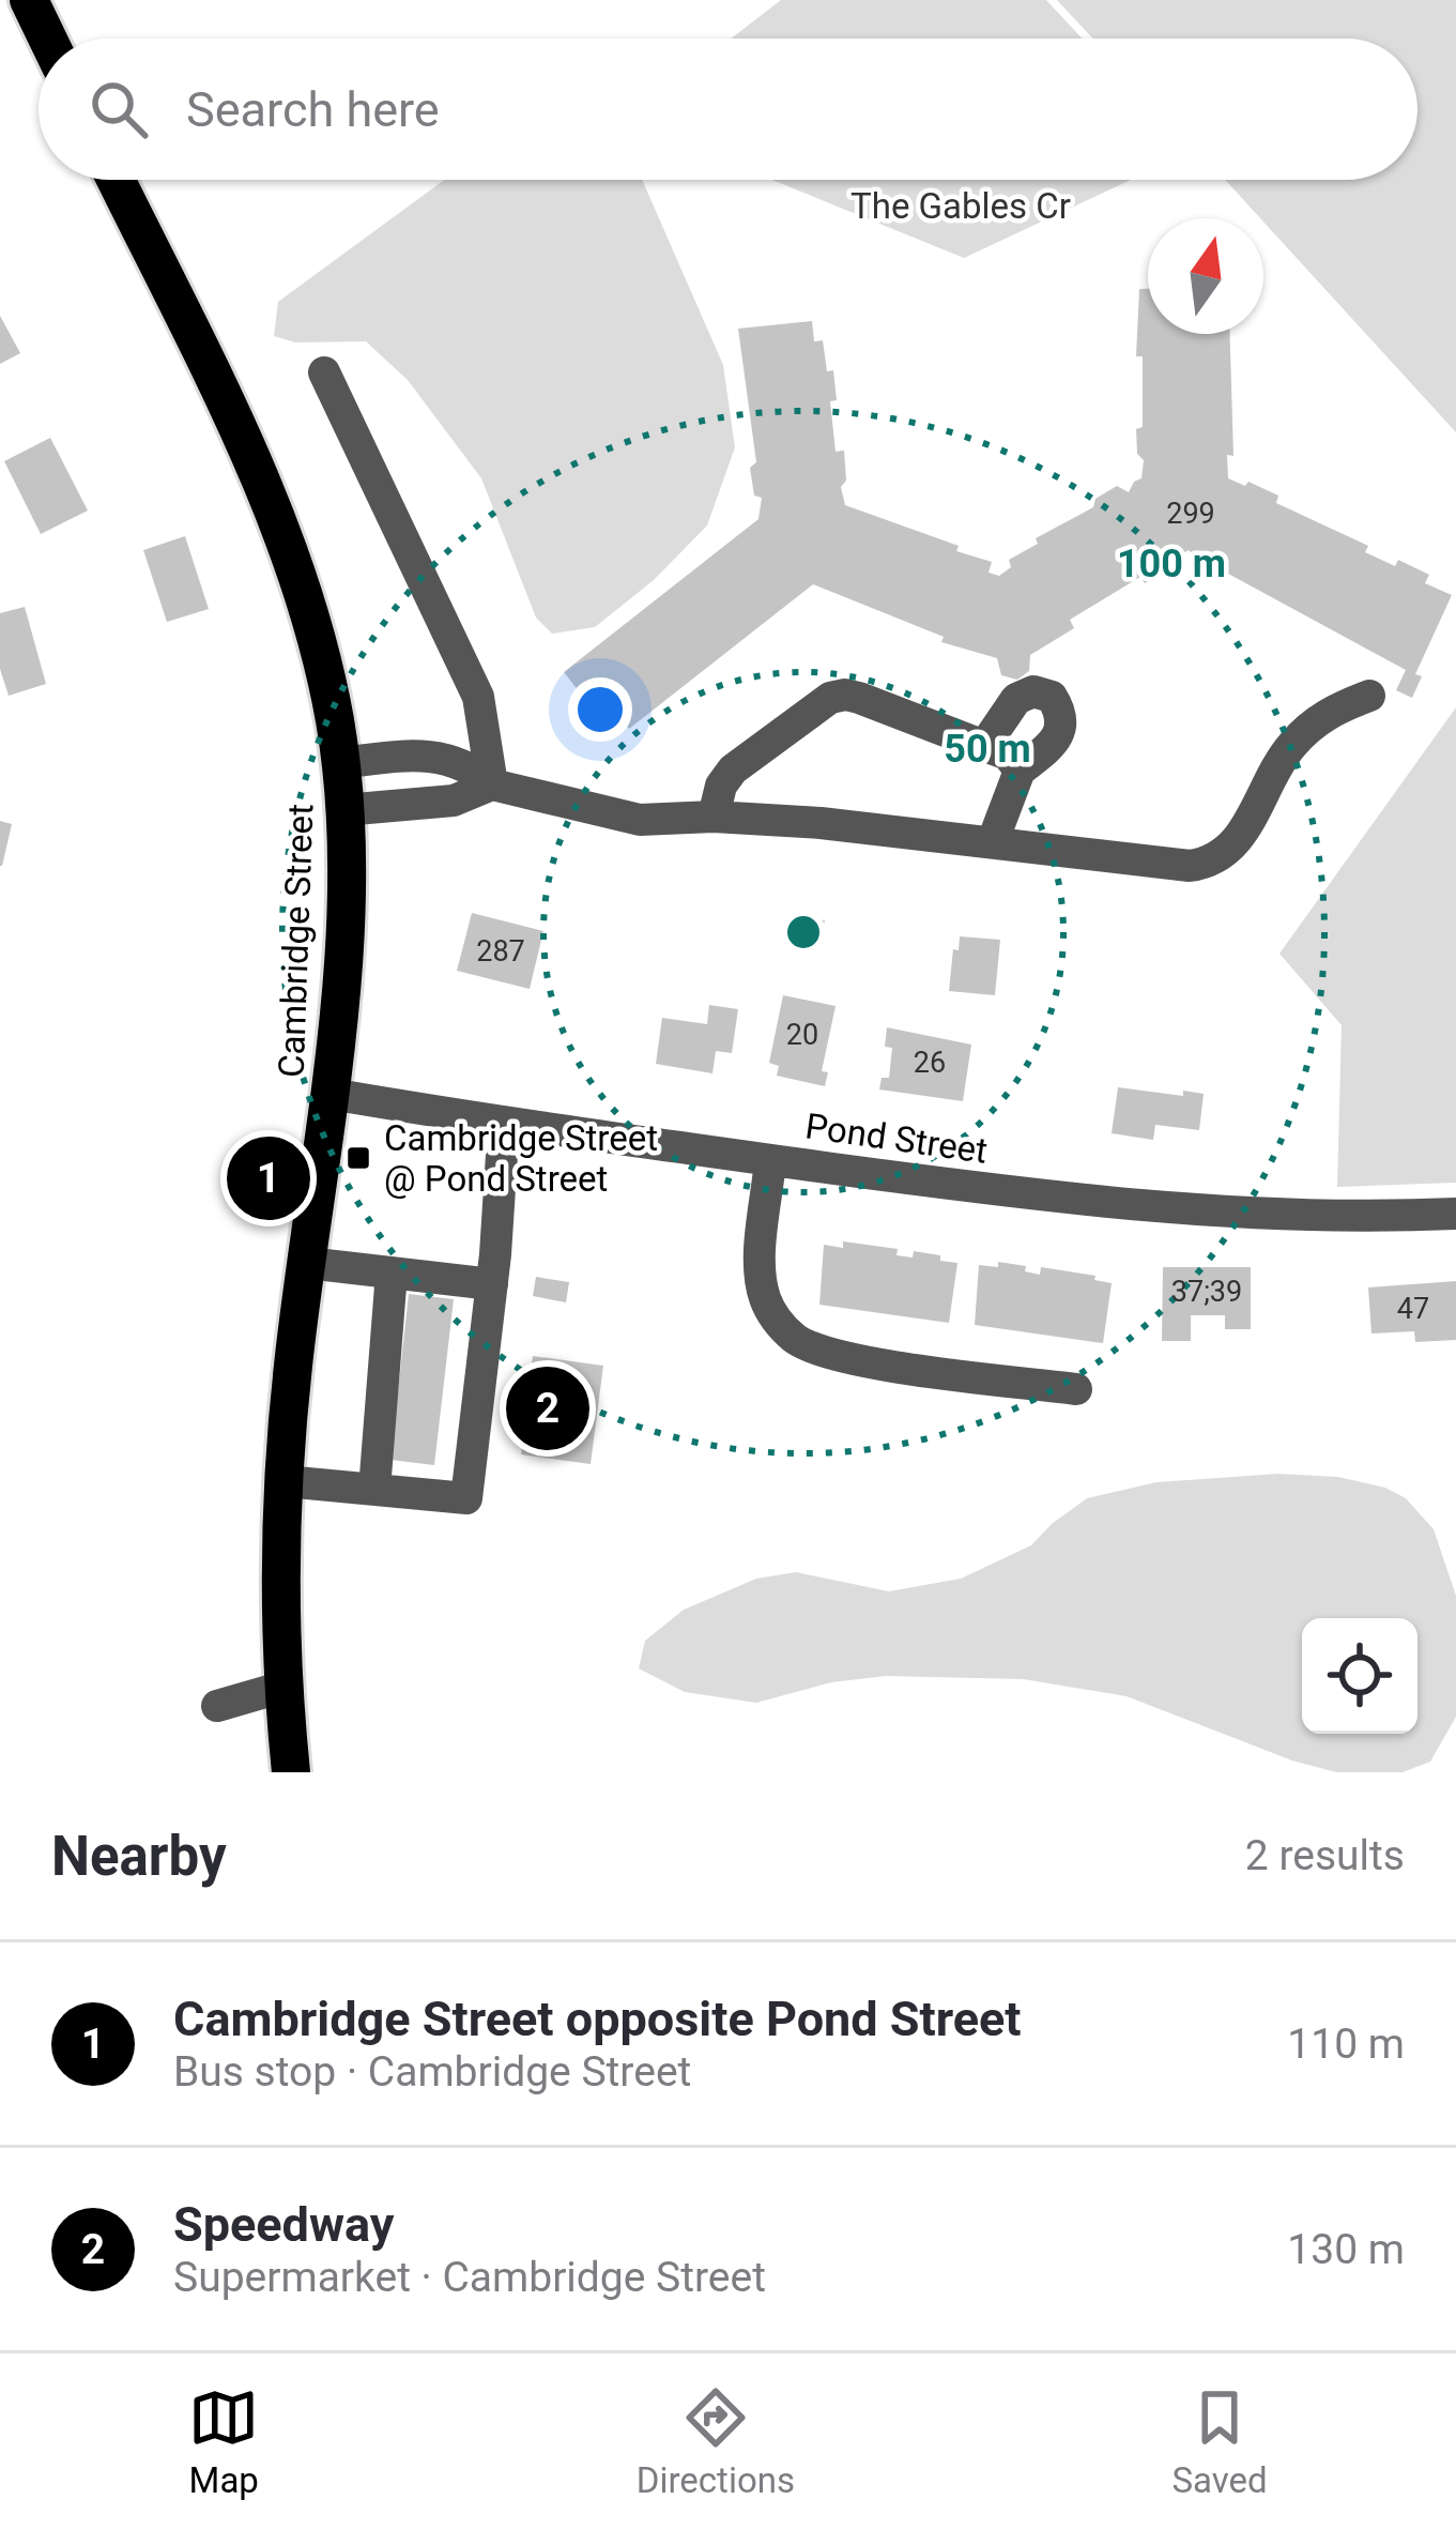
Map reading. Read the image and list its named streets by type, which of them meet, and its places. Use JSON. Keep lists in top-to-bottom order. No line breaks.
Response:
{"streets":{"highway":["Cambridge Street"],"street":["Pond Street"]},"crossings":[["Cambridge Street","Pond Street"]],"parks":["The Gables Cr"],"places":{"transit":["Cambridge Street @ Pond Street"]},"house_numbers":["299","287","20","26","37;39","47"],"north":"top","page":{"search":"Search here","pins":["1","2"],"heading":["Nearby","2 results"],"list":[{"mark":"1","name":"Cambridge Street opposite Pond Street","note":"Bus stop · Cambridge Street","value":"110 m"},{"mark":"2","name":"Speedway","note":"Supermarket · Cambridge Street","value":"130 m"}],"nav":["Map","Directions","Saved"]},"rings":["100 m","50 m"]}
